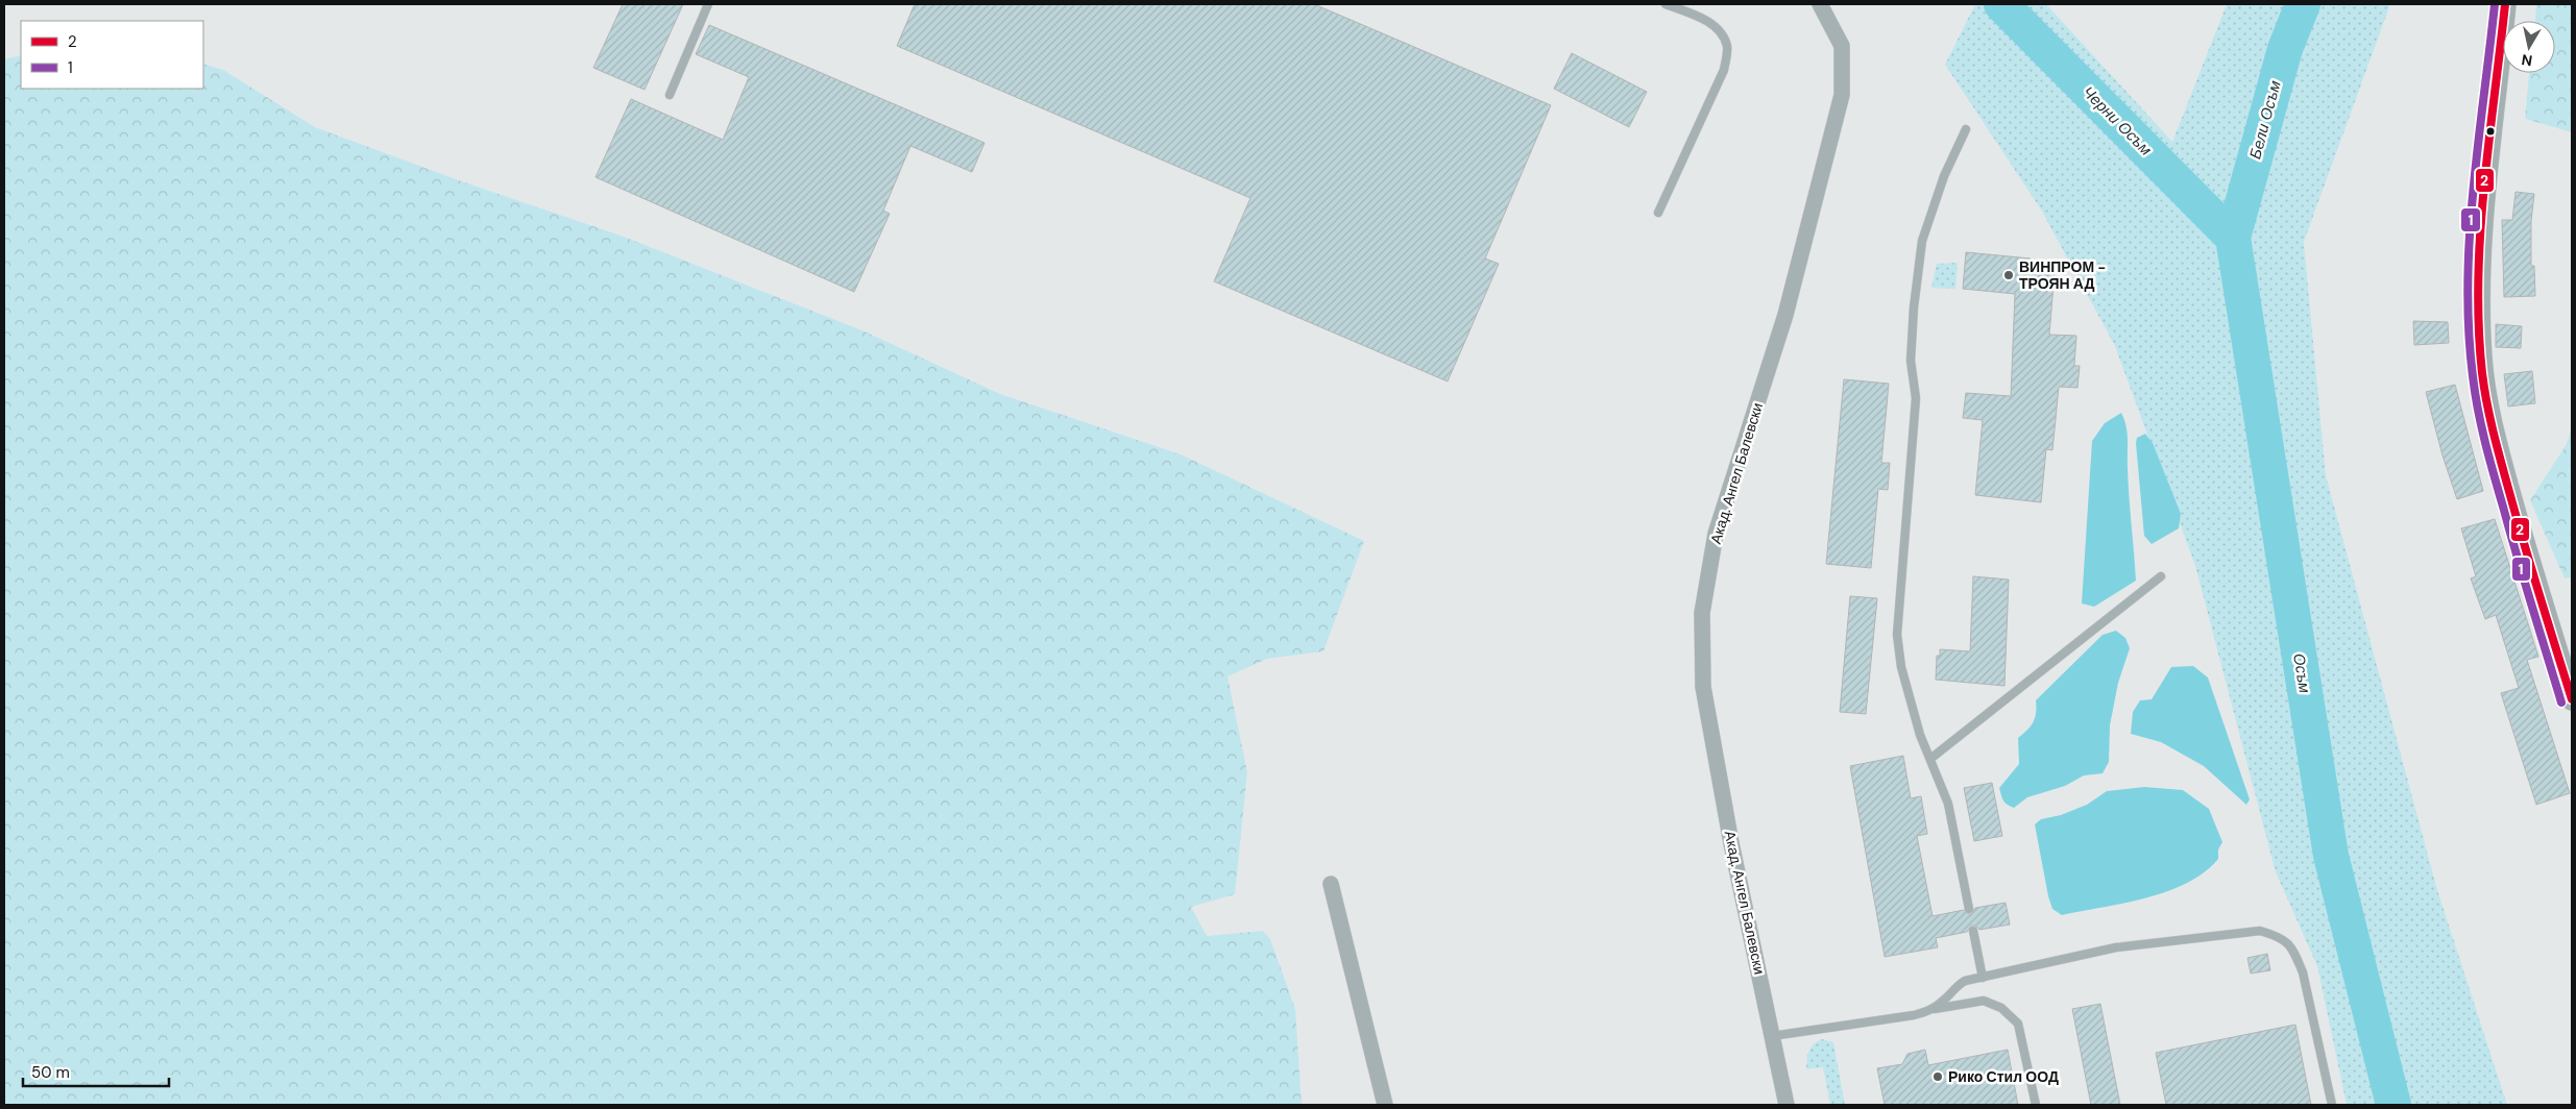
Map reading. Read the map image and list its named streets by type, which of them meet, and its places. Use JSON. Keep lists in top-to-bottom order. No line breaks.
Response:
{"streets":{"street":["Акад. Ангел Балевски"]},"water":["Бели Осъм","Черни Осъм","Осъм"],"places":["ВИНПРОМ - ТРОЯН АД","Рико Стил ООД"],"lines":["transit line 2","transit line 1"],"legend":["2","1"],"scale_bar":"50 m","north":"bottom"}
